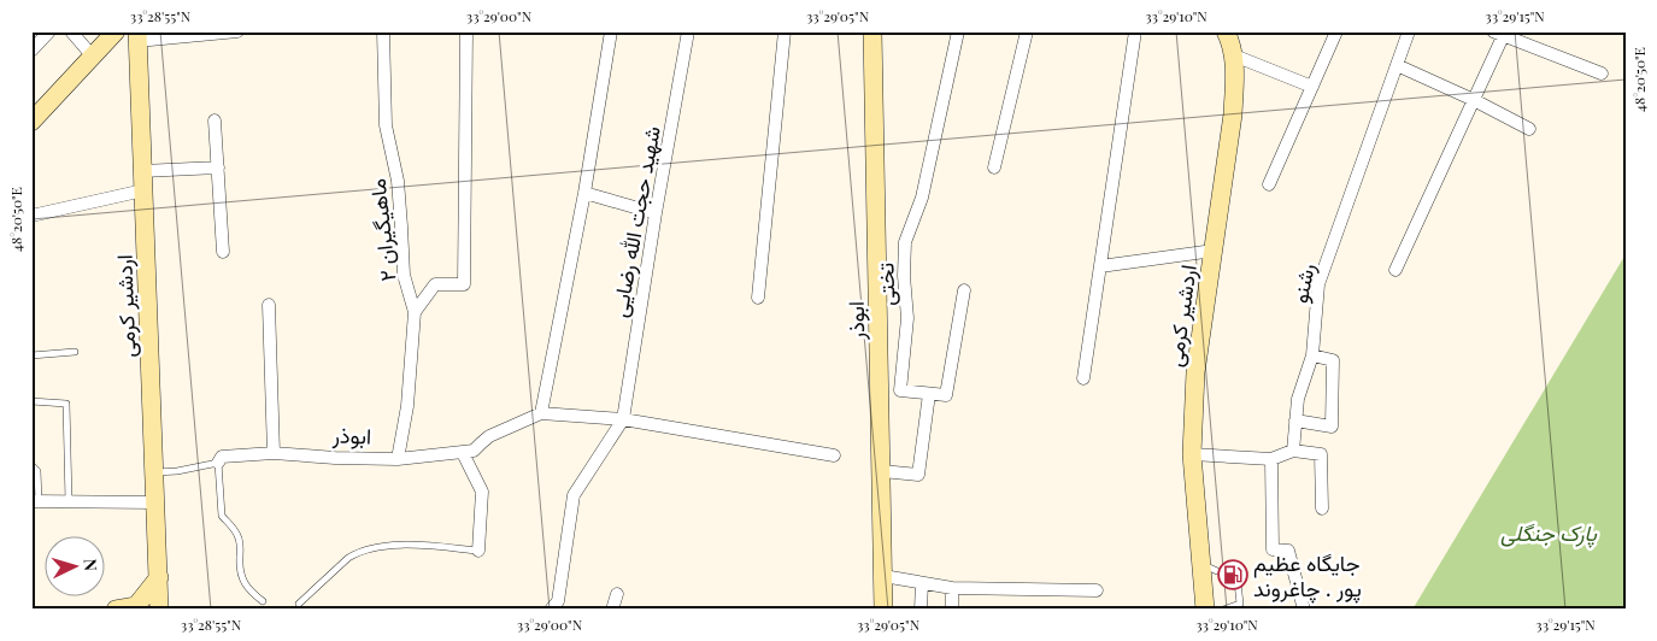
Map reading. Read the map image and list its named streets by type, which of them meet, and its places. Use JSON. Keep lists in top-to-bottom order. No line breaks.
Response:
{"streets":{"main road":["اردشیر کرمی","ابوذر"],"street":["شهید حجت الله رضایی","ماهیگیران ۲","رشنو","تختی"]},"crossings":[["ماهیگیران ۲","ابوذر"],["اردشیر کرمی","ابوذر"]],"parks":["پارک جنگلی"],"places":{"fuel station":["جایگاه عظیم پور . چاغروند"]},"north":"right","coordinates":["33°28'55\"N","33°29'00\"N","33°29'05\"N","33°29'10\"N","33°29'15\"N","48°20'50\"E"]}
